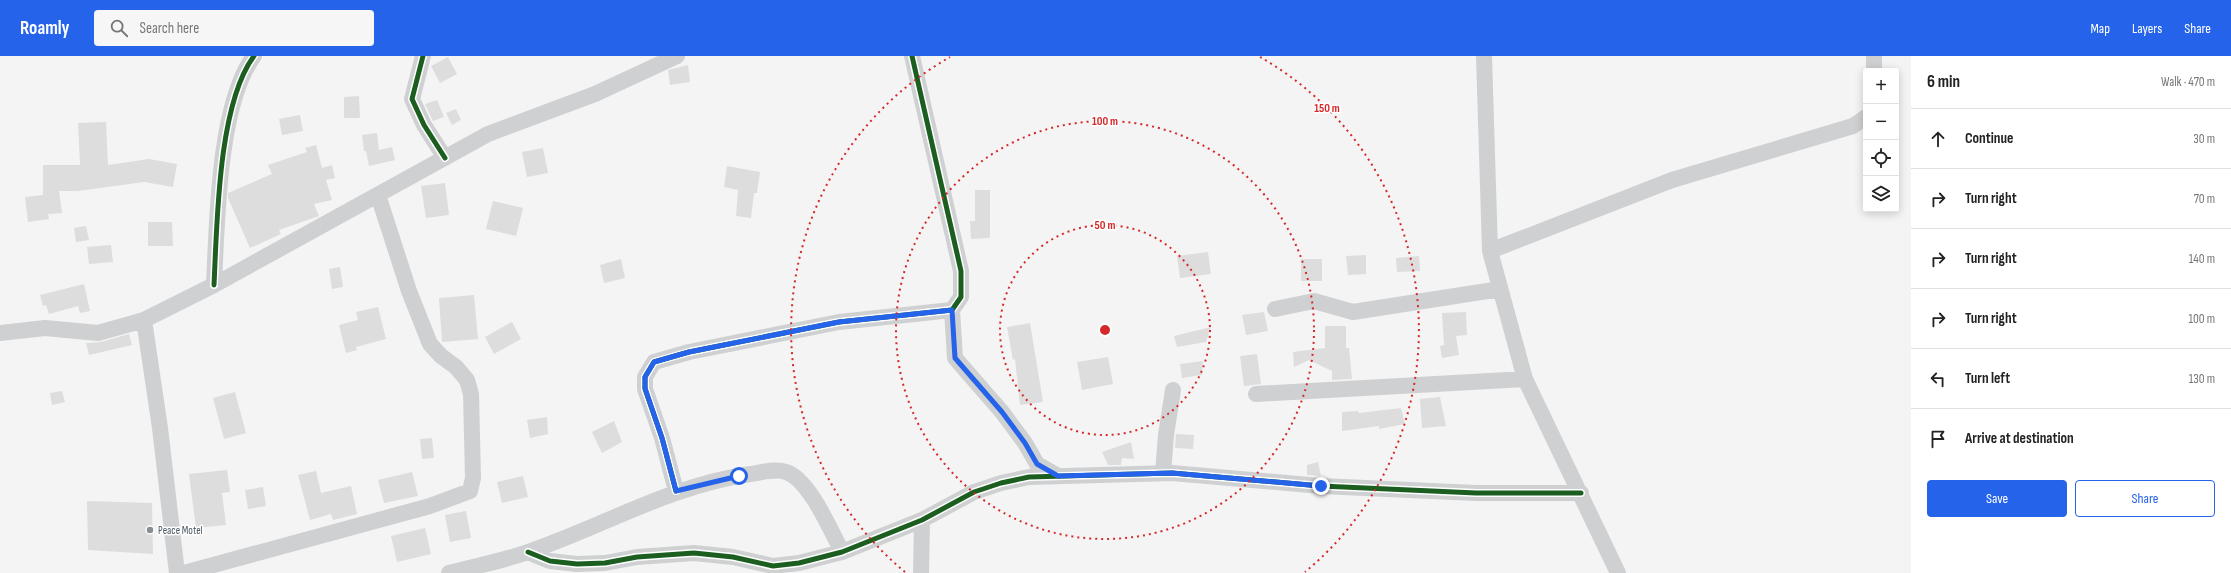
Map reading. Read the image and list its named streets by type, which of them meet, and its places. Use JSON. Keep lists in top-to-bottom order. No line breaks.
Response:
{"places":["Peace Motel"],"page":{"header":"Roamly","search":"Search here","nav":["Map","Layers","Share"],"heading":["6 min","Walk · 470 m"],"map_buttons":["+","−"],"list":[["Continue","30 m"],["Turn right","70 m"],["Turn right","140 m"],["Turn right","100 m"],["Turn left","130 m"],"Arrive at destination"],"buttons":["Save","Share"]},"rings":["150 m","100 m","50 m"]}
